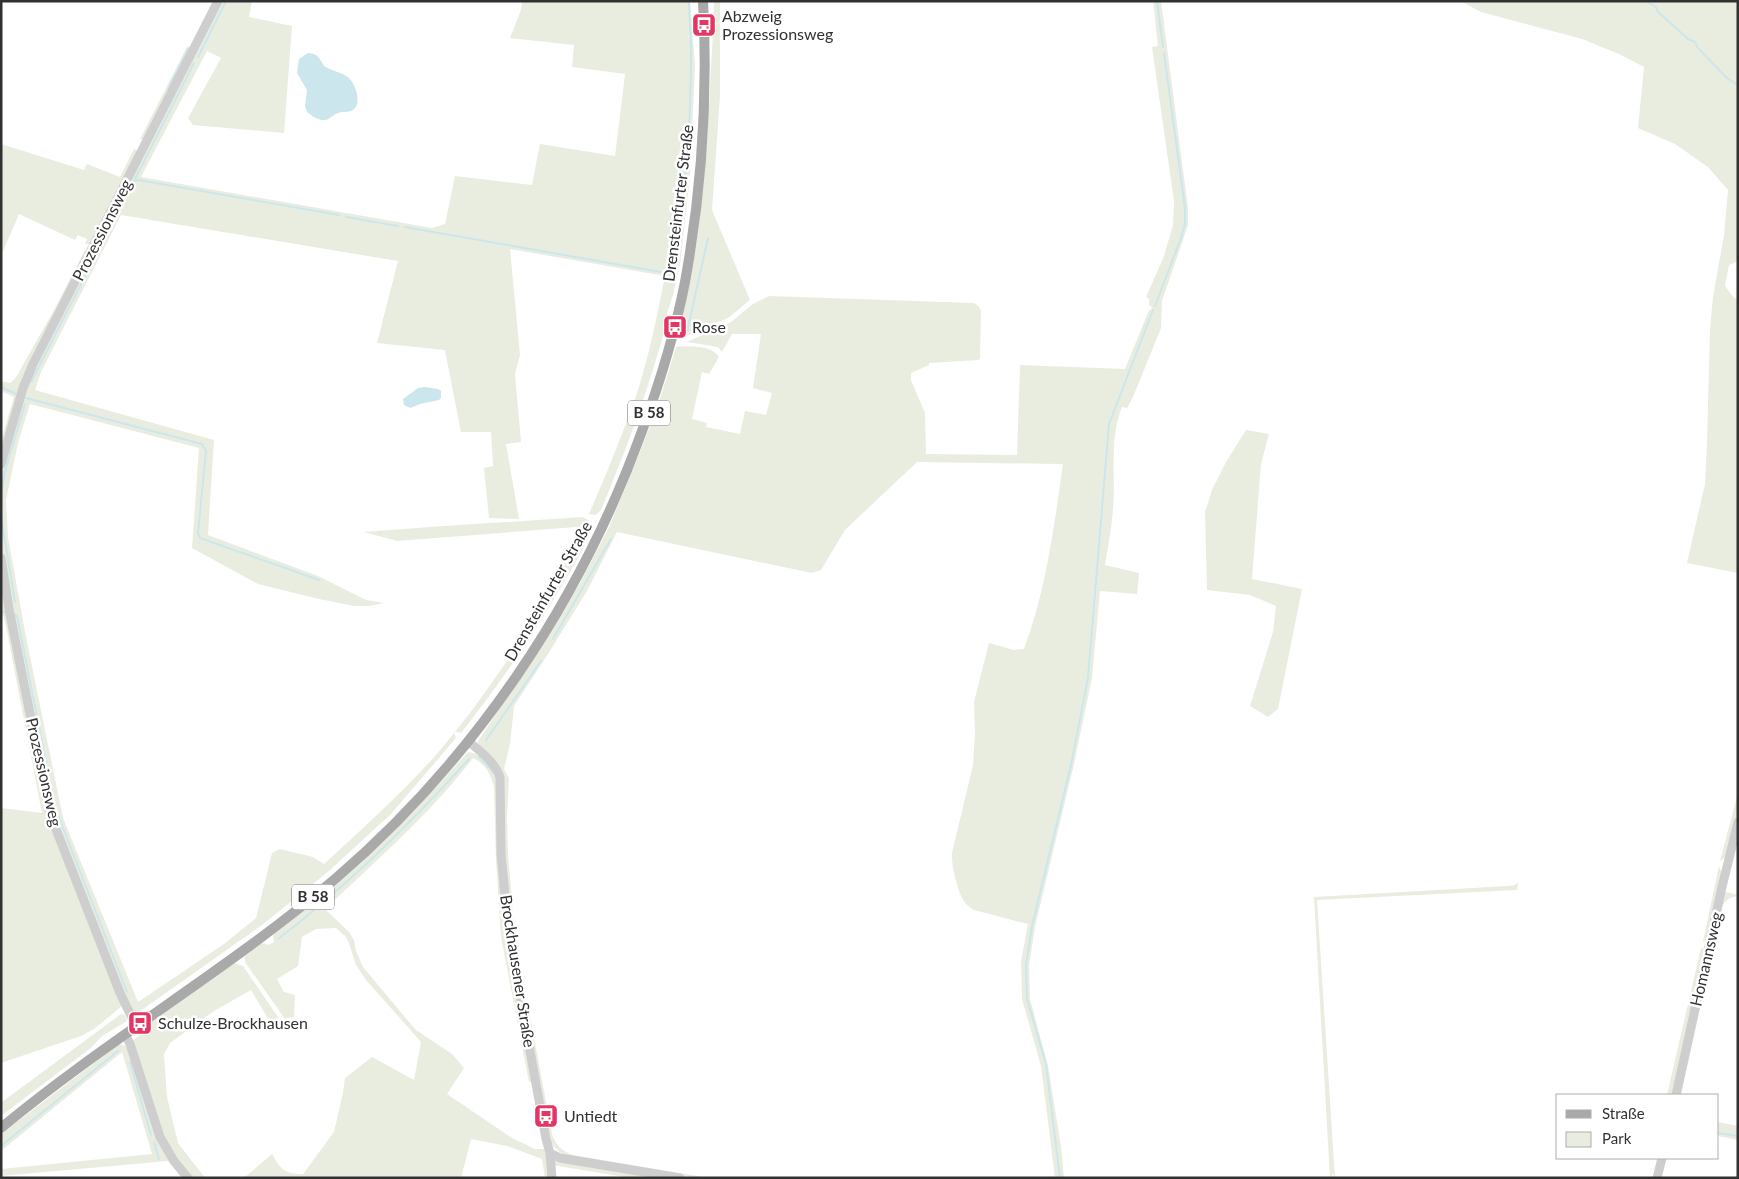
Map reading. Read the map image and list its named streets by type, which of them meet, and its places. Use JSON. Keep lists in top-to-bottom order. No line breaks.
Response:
{"streets":{"main road":["Drensteinfurter Straße","B 58"],"street":["Prozessionsweg","Homannsweg","Brockhausener Straße"]},"crossings":[["Drensteinfurter Straße","Prozessionsweg"],["Drensteinfurter Straße","Brockhausener Straße"]],"places":{"bus stop":["Abzweig Prozessionsweg","Rose","Schulze-Brockhausen","Untiedt"]},"legend":["Straße","Park"]}
